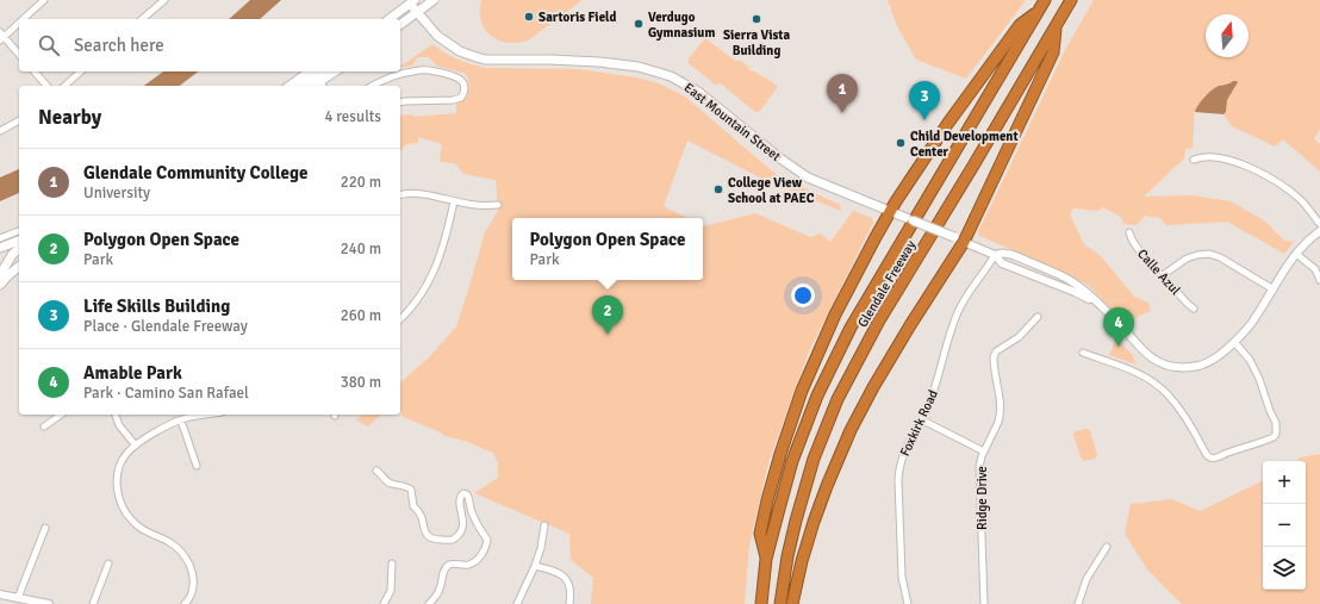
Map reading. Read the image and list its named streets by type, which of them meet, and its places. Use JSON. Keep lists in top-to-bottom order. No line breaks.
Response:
{"streets":{"highway":["Glendale Freeway"],"main road":["East Mountain Street"],"street":["Calle Azul","Foxkirk Road","Ridge Drive"]},"places":["Sartoris Field","Sierra Vista Building","Verdugo Gymnasium","Child Development Center","College View School at PAEC"],"north":"top","page":{"search":"Search here","pins":["1","3","2","4"],"heading":["Nearby","4 results"],"list":[{"mark":"1","name":"Glendale Community College","note":"University","value":"220 m"},{"mark":"2","name":"Polygon Open Space","note":"Park","value":"240 m"},{"mark":"3","name":"Life Skills Building","note":"Place · Glendale Freeway","value":"260 m"},{"mark":"4","name":"Amable Park","note":"Park · Camino San Rafael","value":"380 m"}],"popup":["Polygon Open Space","Park"],"map_buttons":["+","−"]}}
